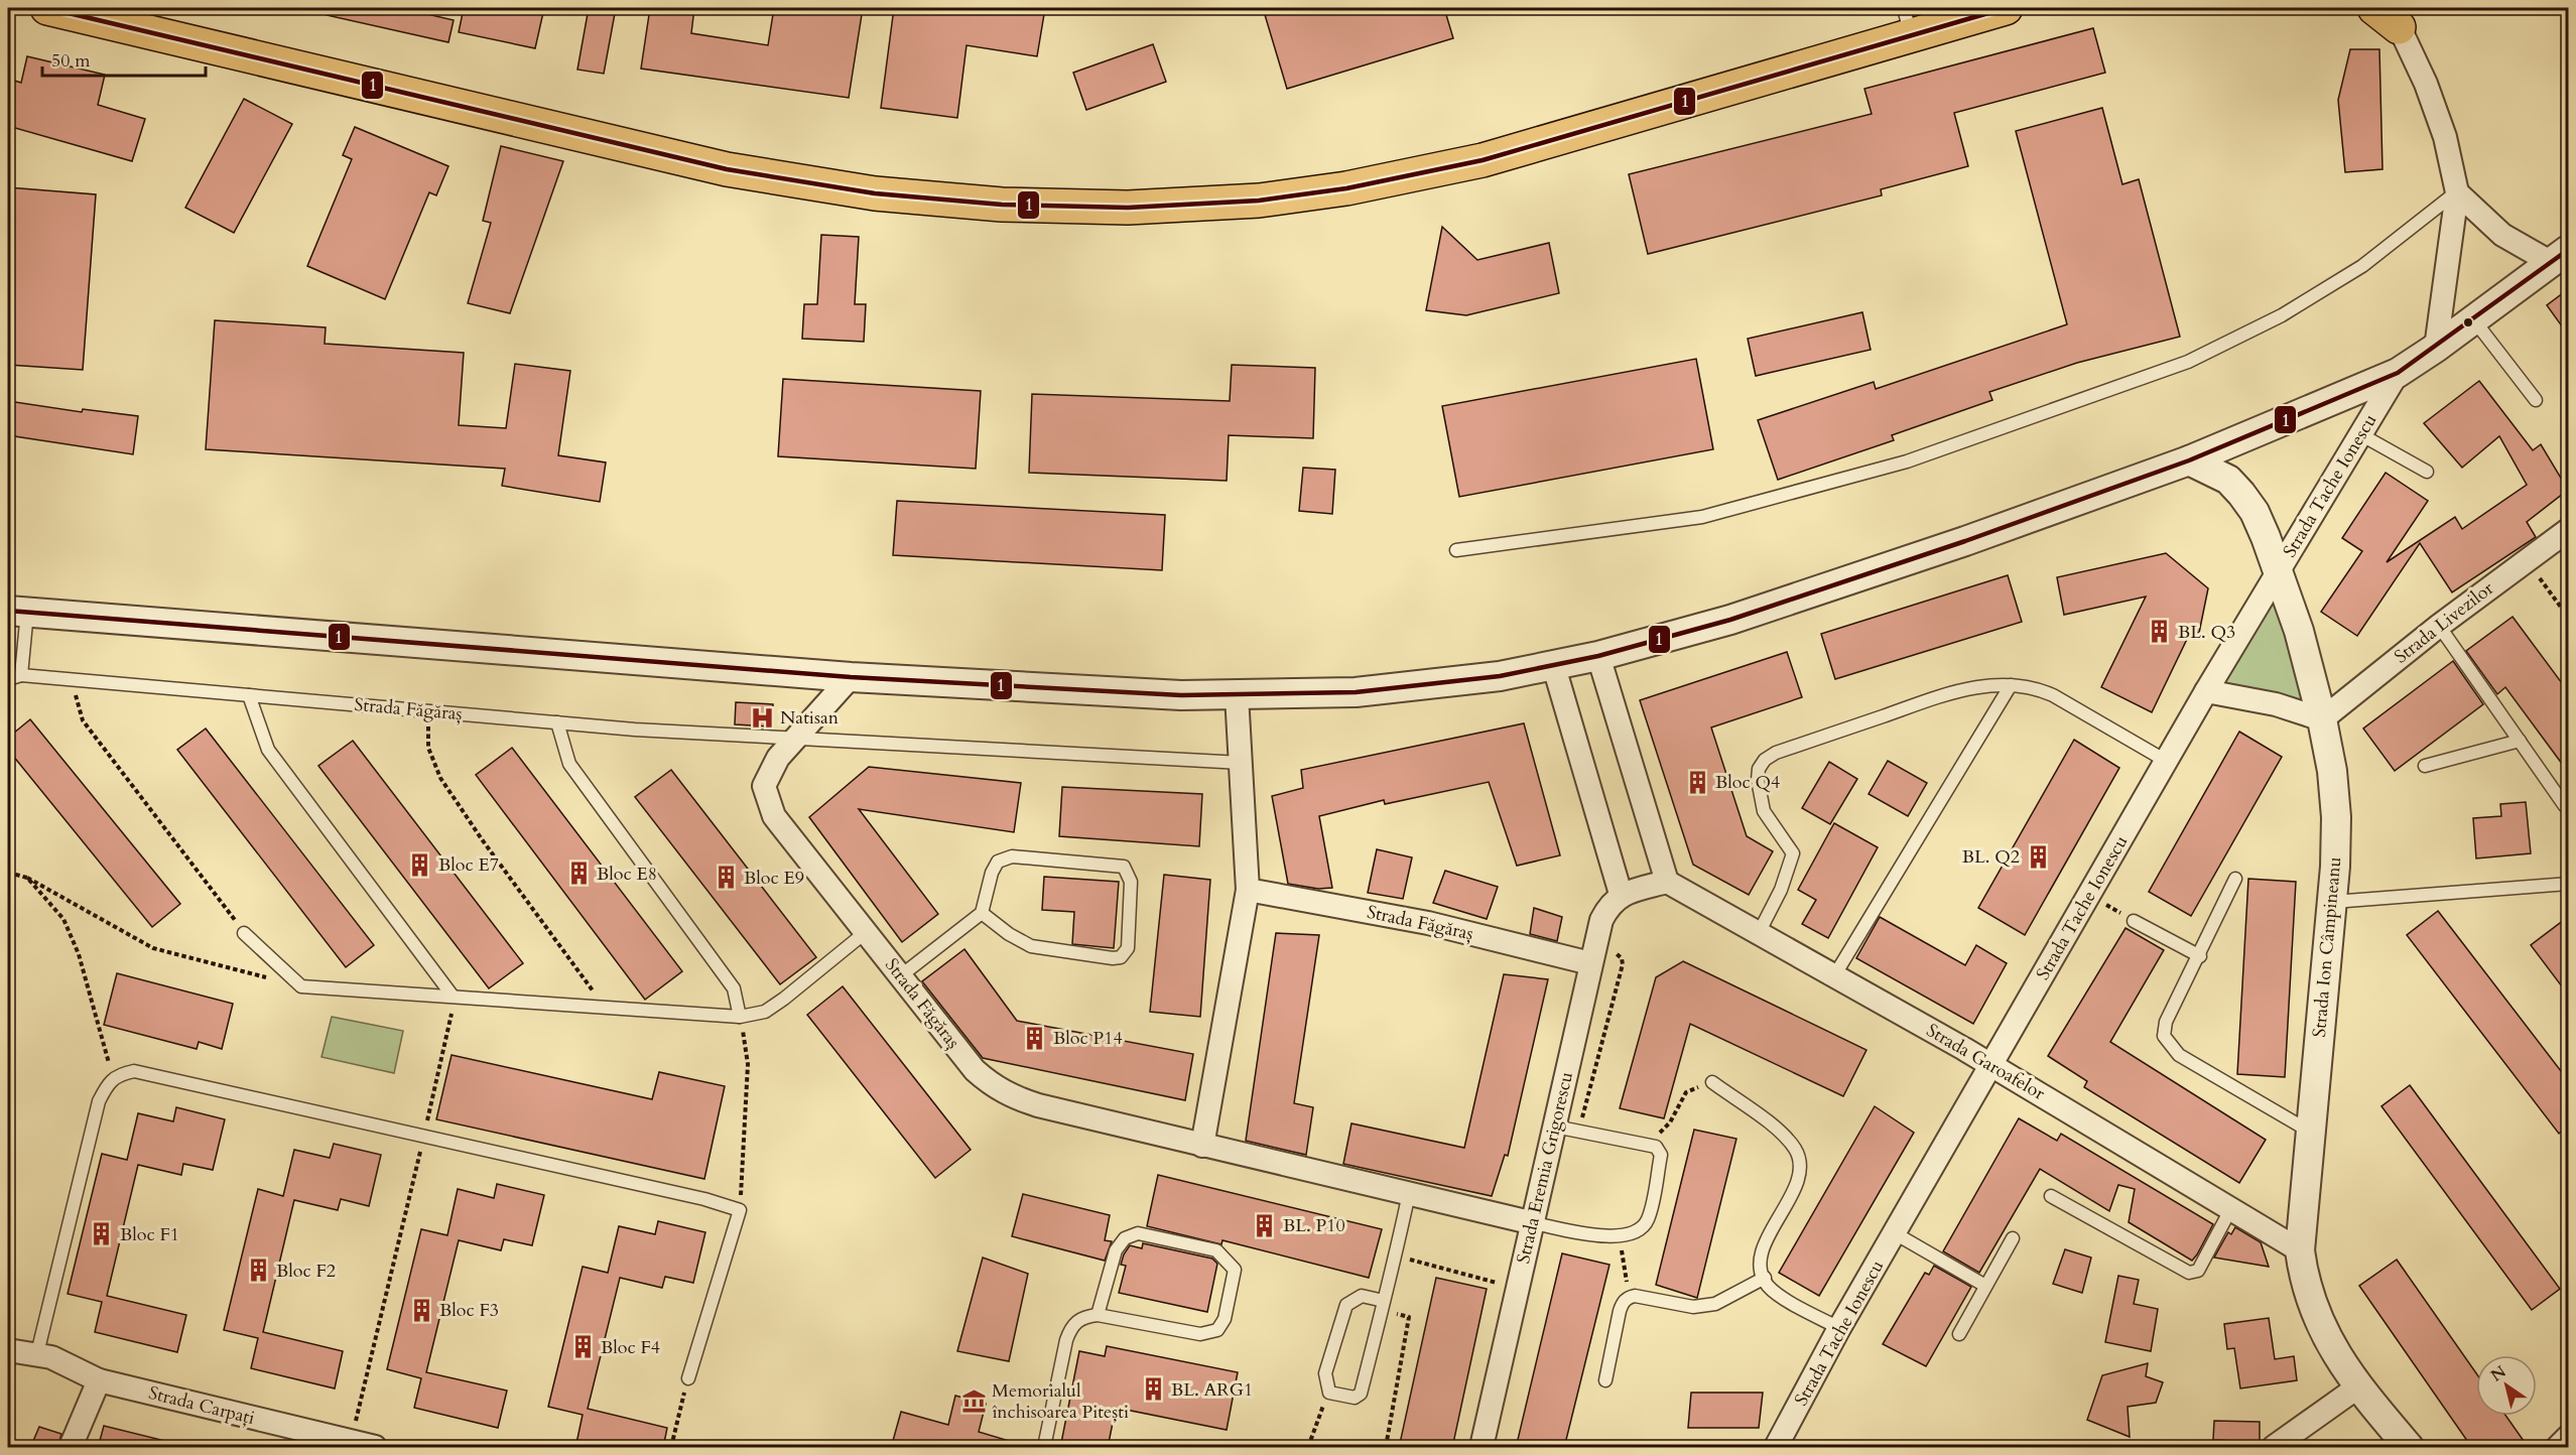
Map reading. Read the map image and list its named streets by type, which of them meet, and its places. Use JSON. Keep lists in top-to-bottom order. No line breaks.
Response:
{"streets":{"street":["Strada Tache Ionescu","Strada Livezilor","Strada Făgăraș","Strada Ion Câmpineanu","Strada Garoafelor","Strada Eremia Grigorescu","Strada Carpați"]},"crossings":[["Strada Tache Ionescu","Strada Ion Câmpineanu"],["Strada Tache Ionescu","Strada Garoafelor"],["Strada Livezilor","Strada Ion Câmpineanu"],["Strada Făgăraș","Strada Eremia Grigorescu"],["Strada Ion Câmpineanu","Strada Garoafelor"]],"places":{"building":["BL. Q3","Bloc Q4","BL. Q2","Bloc E7","Bloc E8","Bloc E9","Bloc P14","BL. P10","Bloc F1","Bloc F2","Bloc F3","Bloc F4","BL. ARG1"],"hospital":["Natisan"],"museum":["Memorialul închisoarea Pitești"]},"lines":["transit line 1"],"scale_bar":"50 m","north":"top left"}
